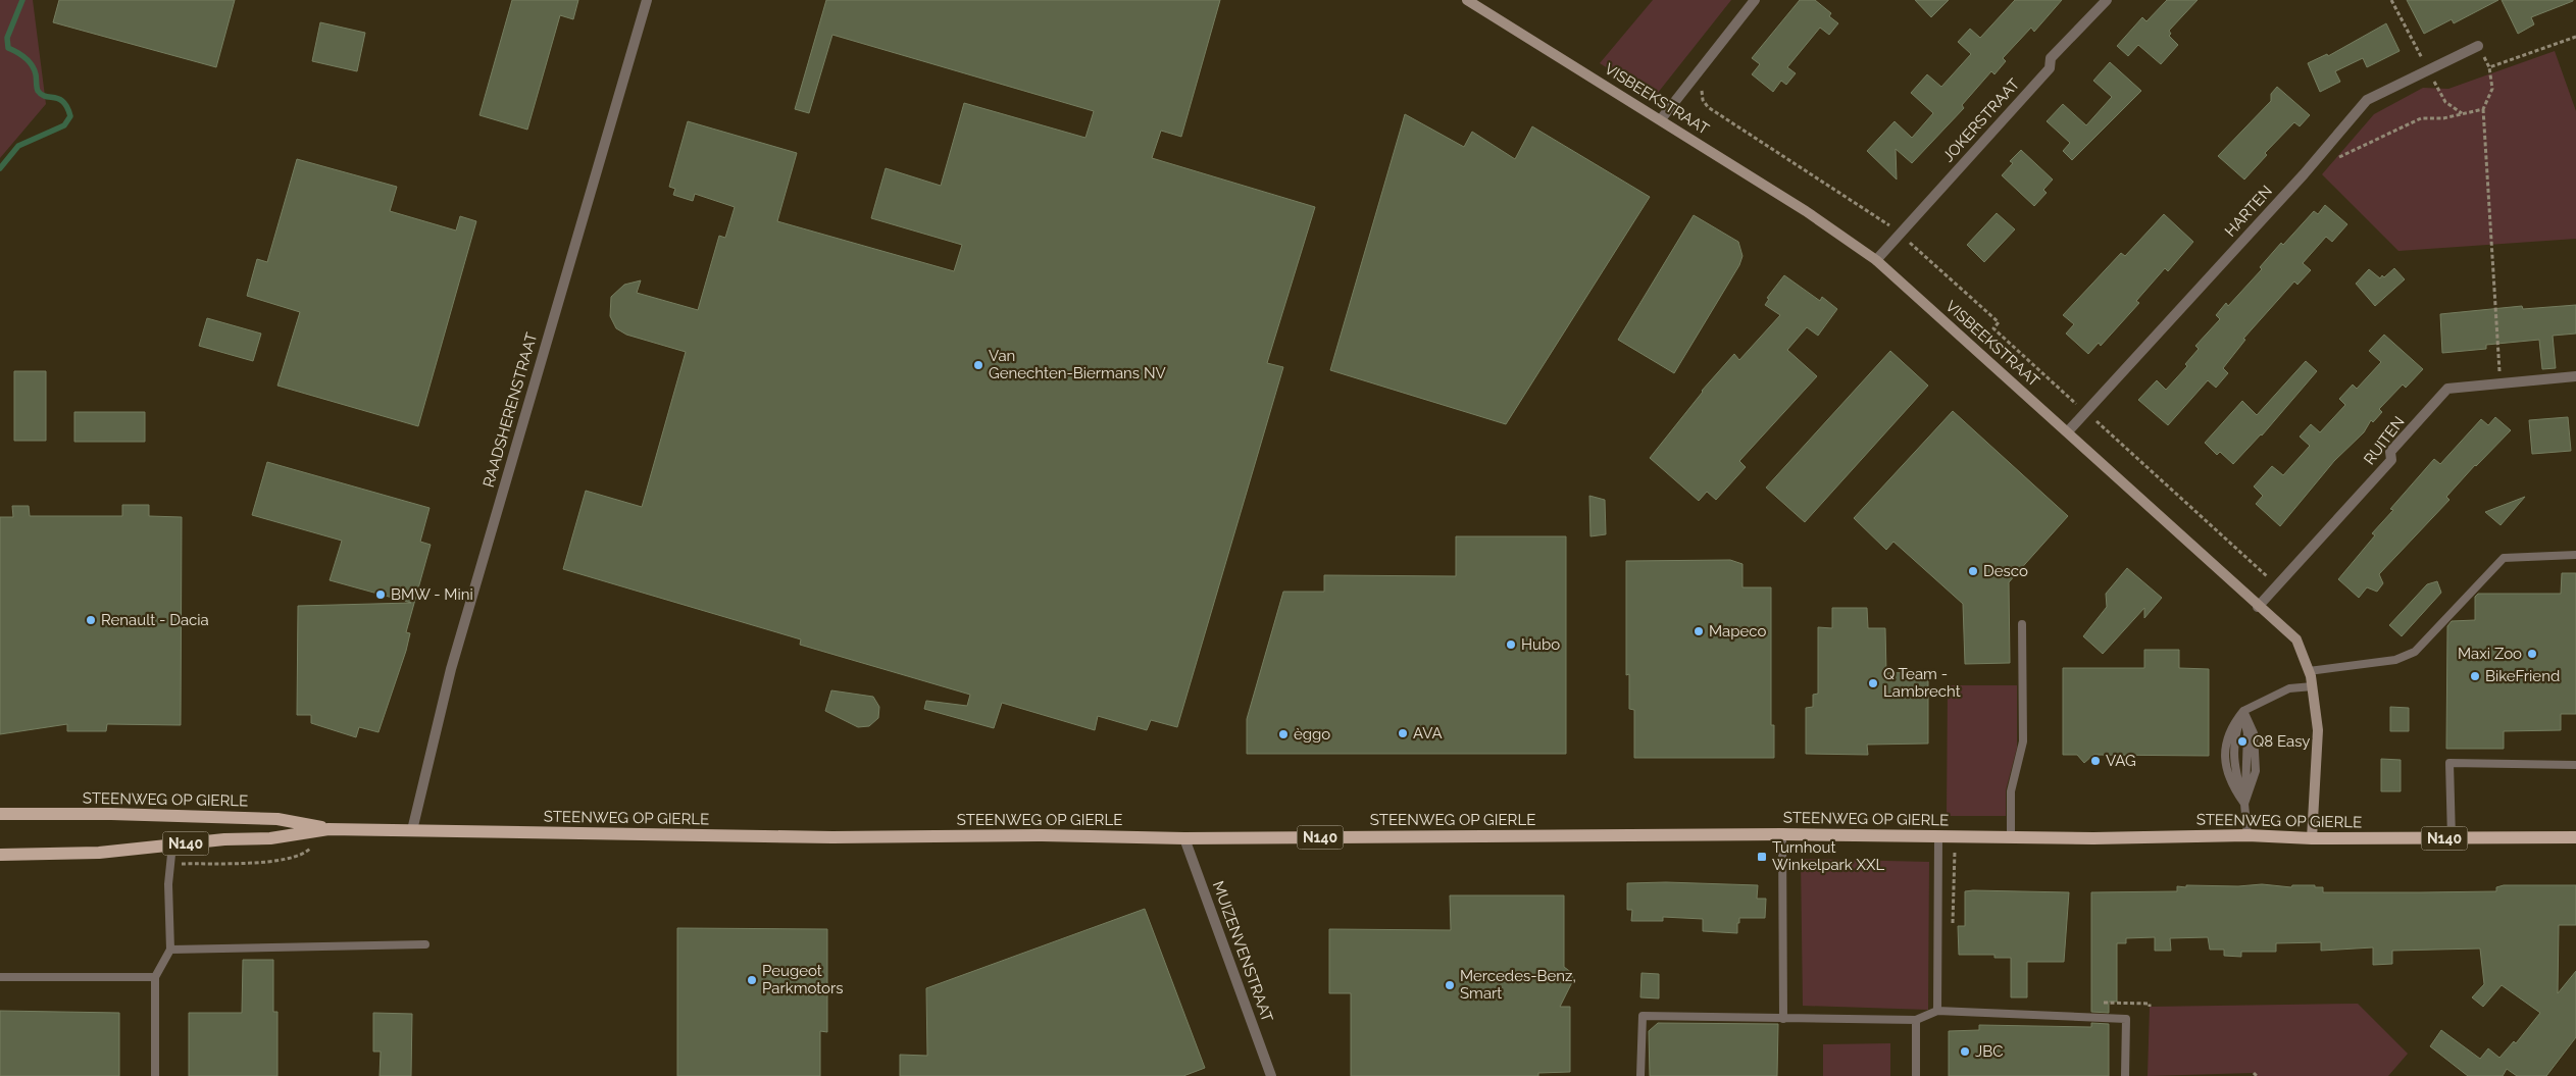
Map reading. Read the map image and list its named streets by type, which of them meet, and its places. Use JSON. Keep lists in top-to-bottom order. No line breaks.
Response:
{"streets":{"main road":["STEENWEG OP GIERLE","N140"],"street":["VISBEEKSTRAAT","JOKERSTRAAT","HARTEN","RAADSHERENSTRAAT","RUITEN","MUIZENVENSTRAAT"]},"crossings":[["VISBEEKSTRAAT","JOKERSTRAAT"],["VISBEEKSTRAAT","HARTEN"],["VISBEEKSTRAAT","RUITEN"],["VISBEEKSTRAAT","STEENWEG OP GIERLE"],["RAADSHERENSTRAAT","STEENWEG OP GIERLE"],["STEENWEG OP GIERLE","MUIZENVENSTRAAT"]],"places":{"other":["Van Genechten-Biermans NV","Desco","BMW - Mini","Renault - Dacia","Mapeco","Hubo","Maxi Zoo","BikeFriend","Q Team - Lambrecht","AVA","èggo","Q8 Easy","VAG","Peugeot Parkmotors","Mercedes-Benz, Smart","JBC"],"transit":["Turnhout Winkelpark XXL"]}}
